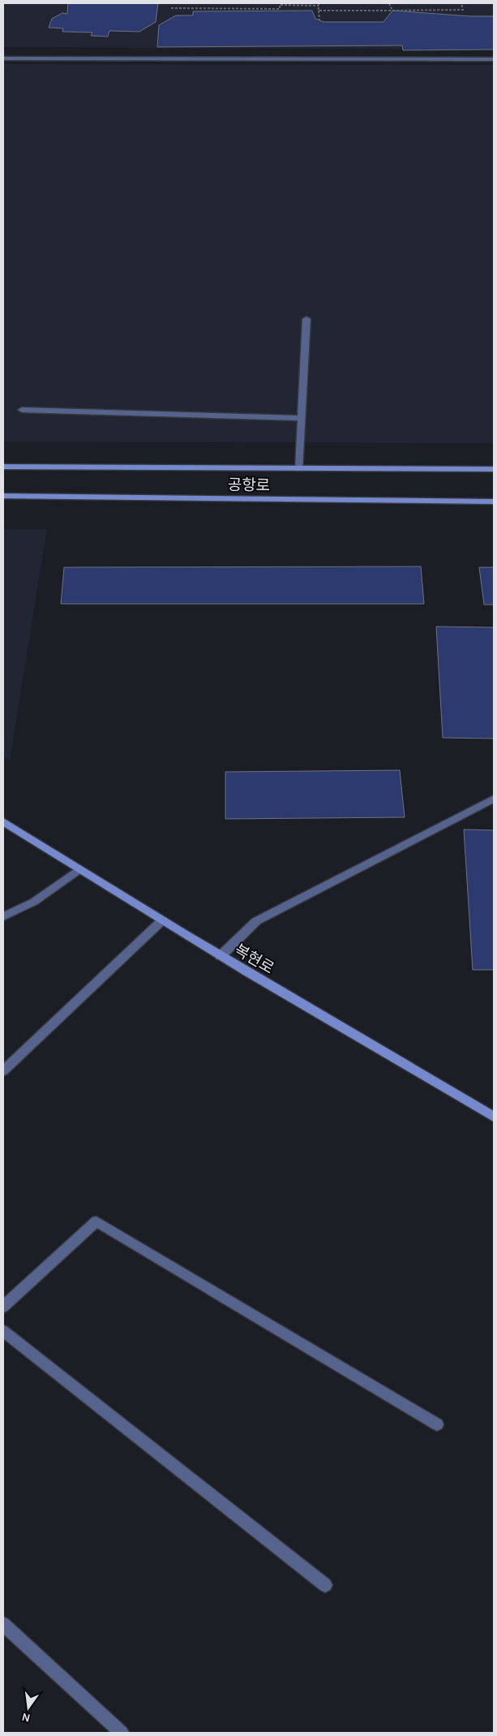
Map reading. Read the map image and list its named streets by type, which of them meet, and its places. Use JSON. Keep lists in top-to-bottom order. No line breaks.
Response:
{"streets":{"main road":["공항로","복현로"]},"north":"bottom"}
